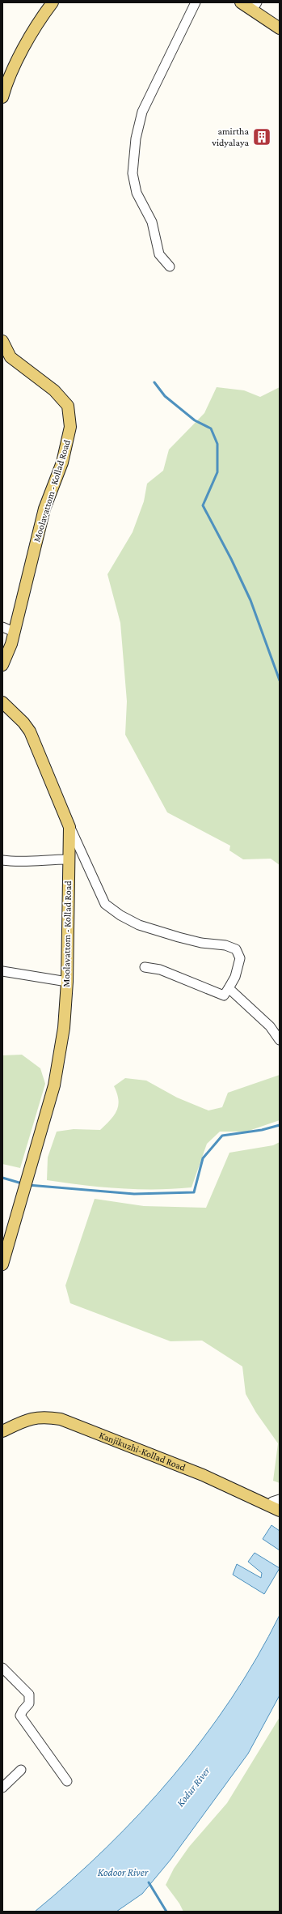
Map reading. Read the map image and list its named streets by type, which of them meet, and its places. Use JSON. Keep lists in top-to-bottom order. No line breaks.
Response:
{"streets":{"main road":["Moolavattom - Kollad Road","Kanjikuzhi-Kollad Road"]},"water":["Kodur River","Kodoor River"],"places":{"building":["amirtha vidyalaya"]}}
